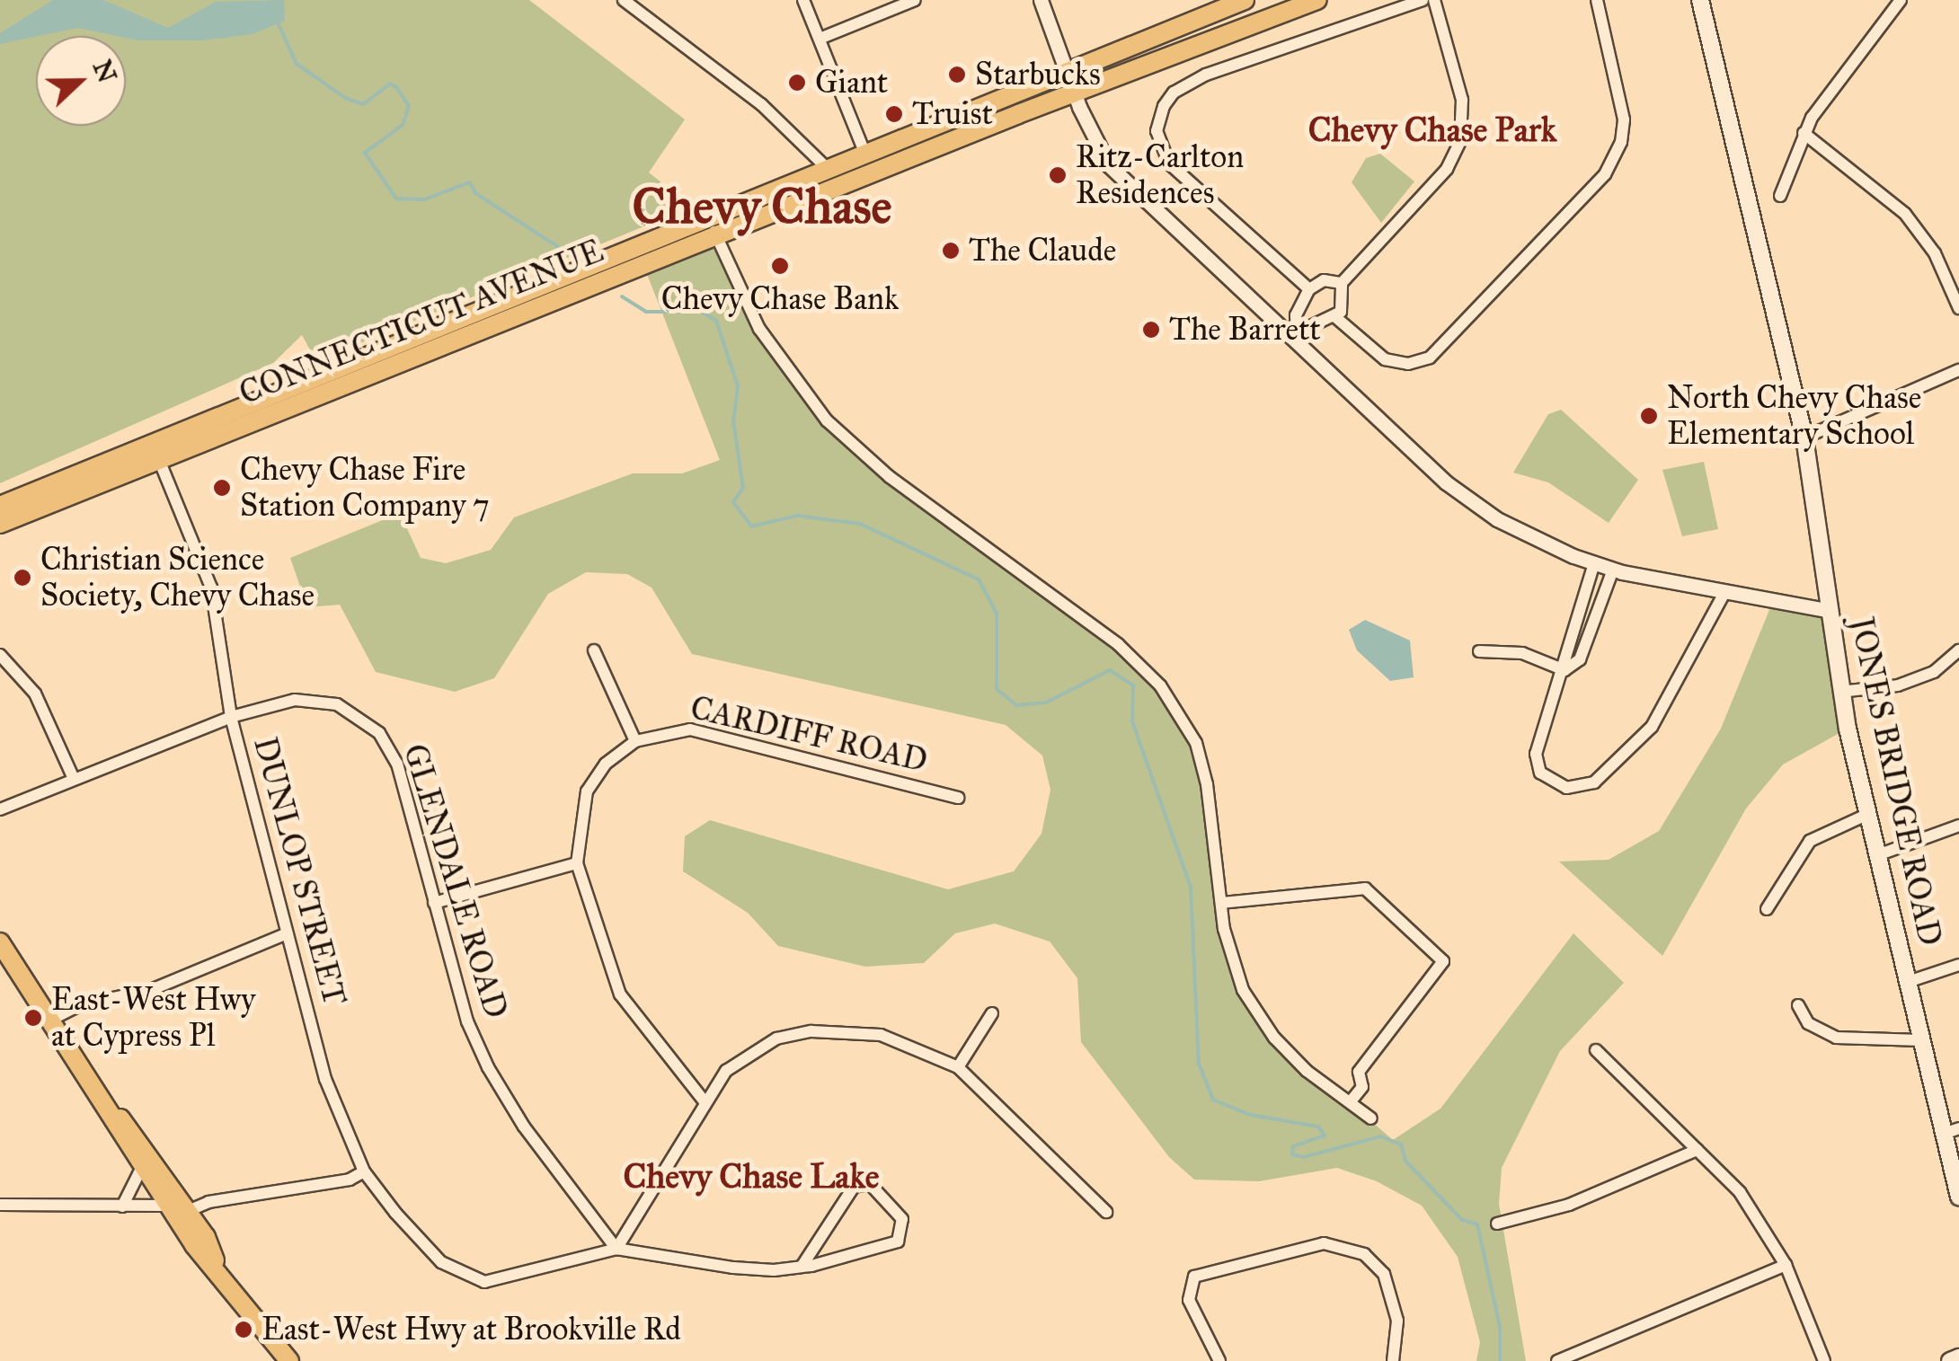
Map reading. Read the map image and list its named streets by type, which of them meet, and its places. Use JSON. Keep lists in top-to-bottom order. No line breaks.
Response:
{"streets":{"main road":["CONNECTICUT AVENUE","JONES BRIDGE ROAD"],"street":["CARDIFF ROAD","DUNLOP STREET","GLENDALE ROAD"]},"crossings":[["CONNECTICUT AVENUE","DUNLOP STREET"],["DUNLOP STREET","GLENDALE ROAD"]],"districts":["Chevy Chase Park","Chevy Chase","Chevy Chase Lake"],"places":["Starbucks","Giant","Truist","Ritz-Carlton Residences","The Claude","Chevy Chase Bank","The Barrett","North Chevy Chase Elementary School","Chevy Chase Fire Station Company 7","Christian Science Society, Chevy Chase","East-West Hwy at Cypress Pl","East-West Hwy at Brookville Rd"],"north":"right"}
